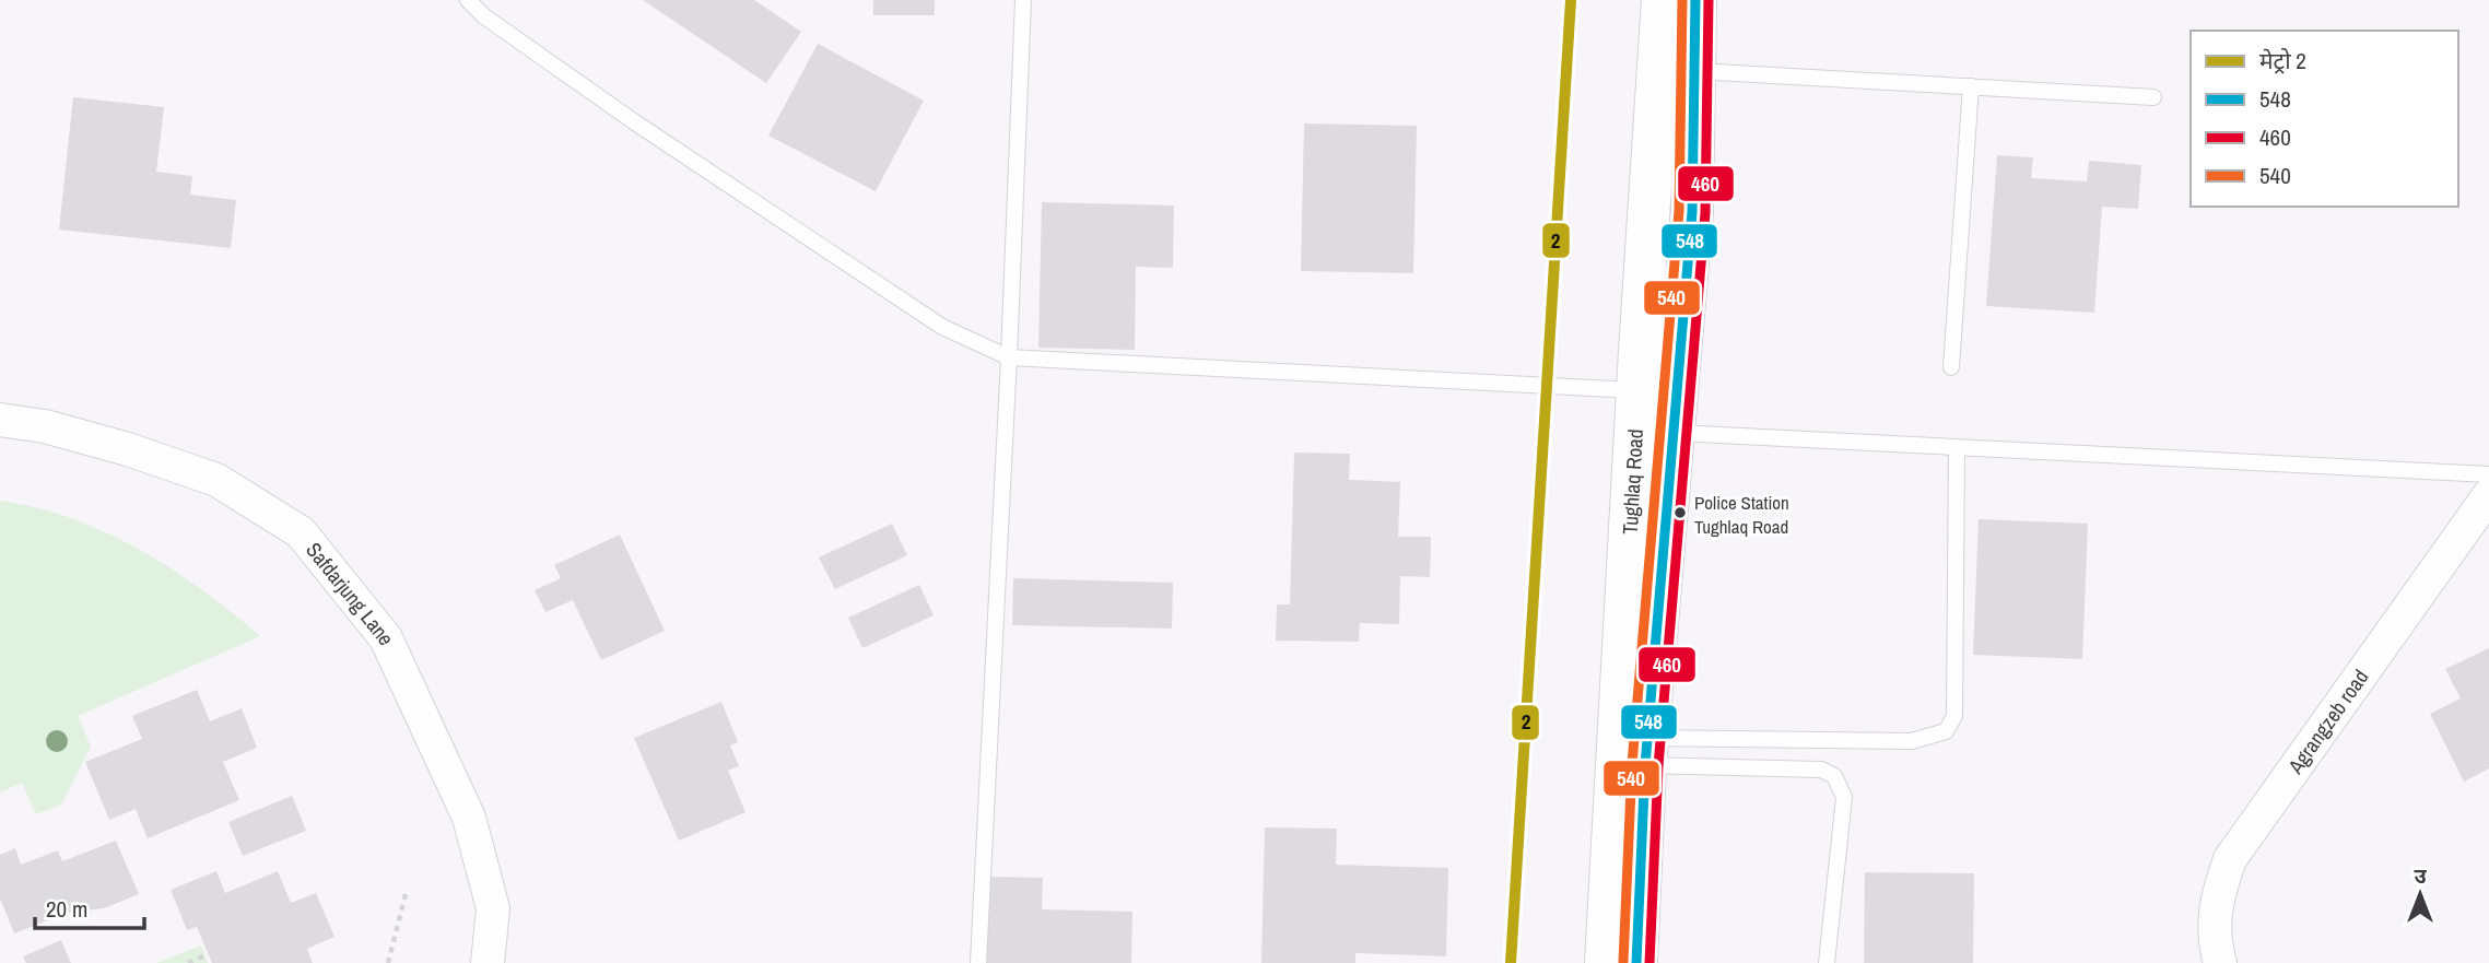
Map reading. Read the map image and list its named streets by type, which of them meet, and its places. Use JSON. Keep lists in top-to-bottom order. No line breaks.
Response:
{"streets":{"main road":["Tughlaq Road"],"street":["Safdarjung Lane","Agrangzeb road"]},"places":["Police Station Tughlaq Road"],"lines":["metro line 2","transit line 548","transit line 460","transit line 540"],"legend":["मेट्रो 2","548","460","540"],"scale_bar":"20 m","north":"top"}
